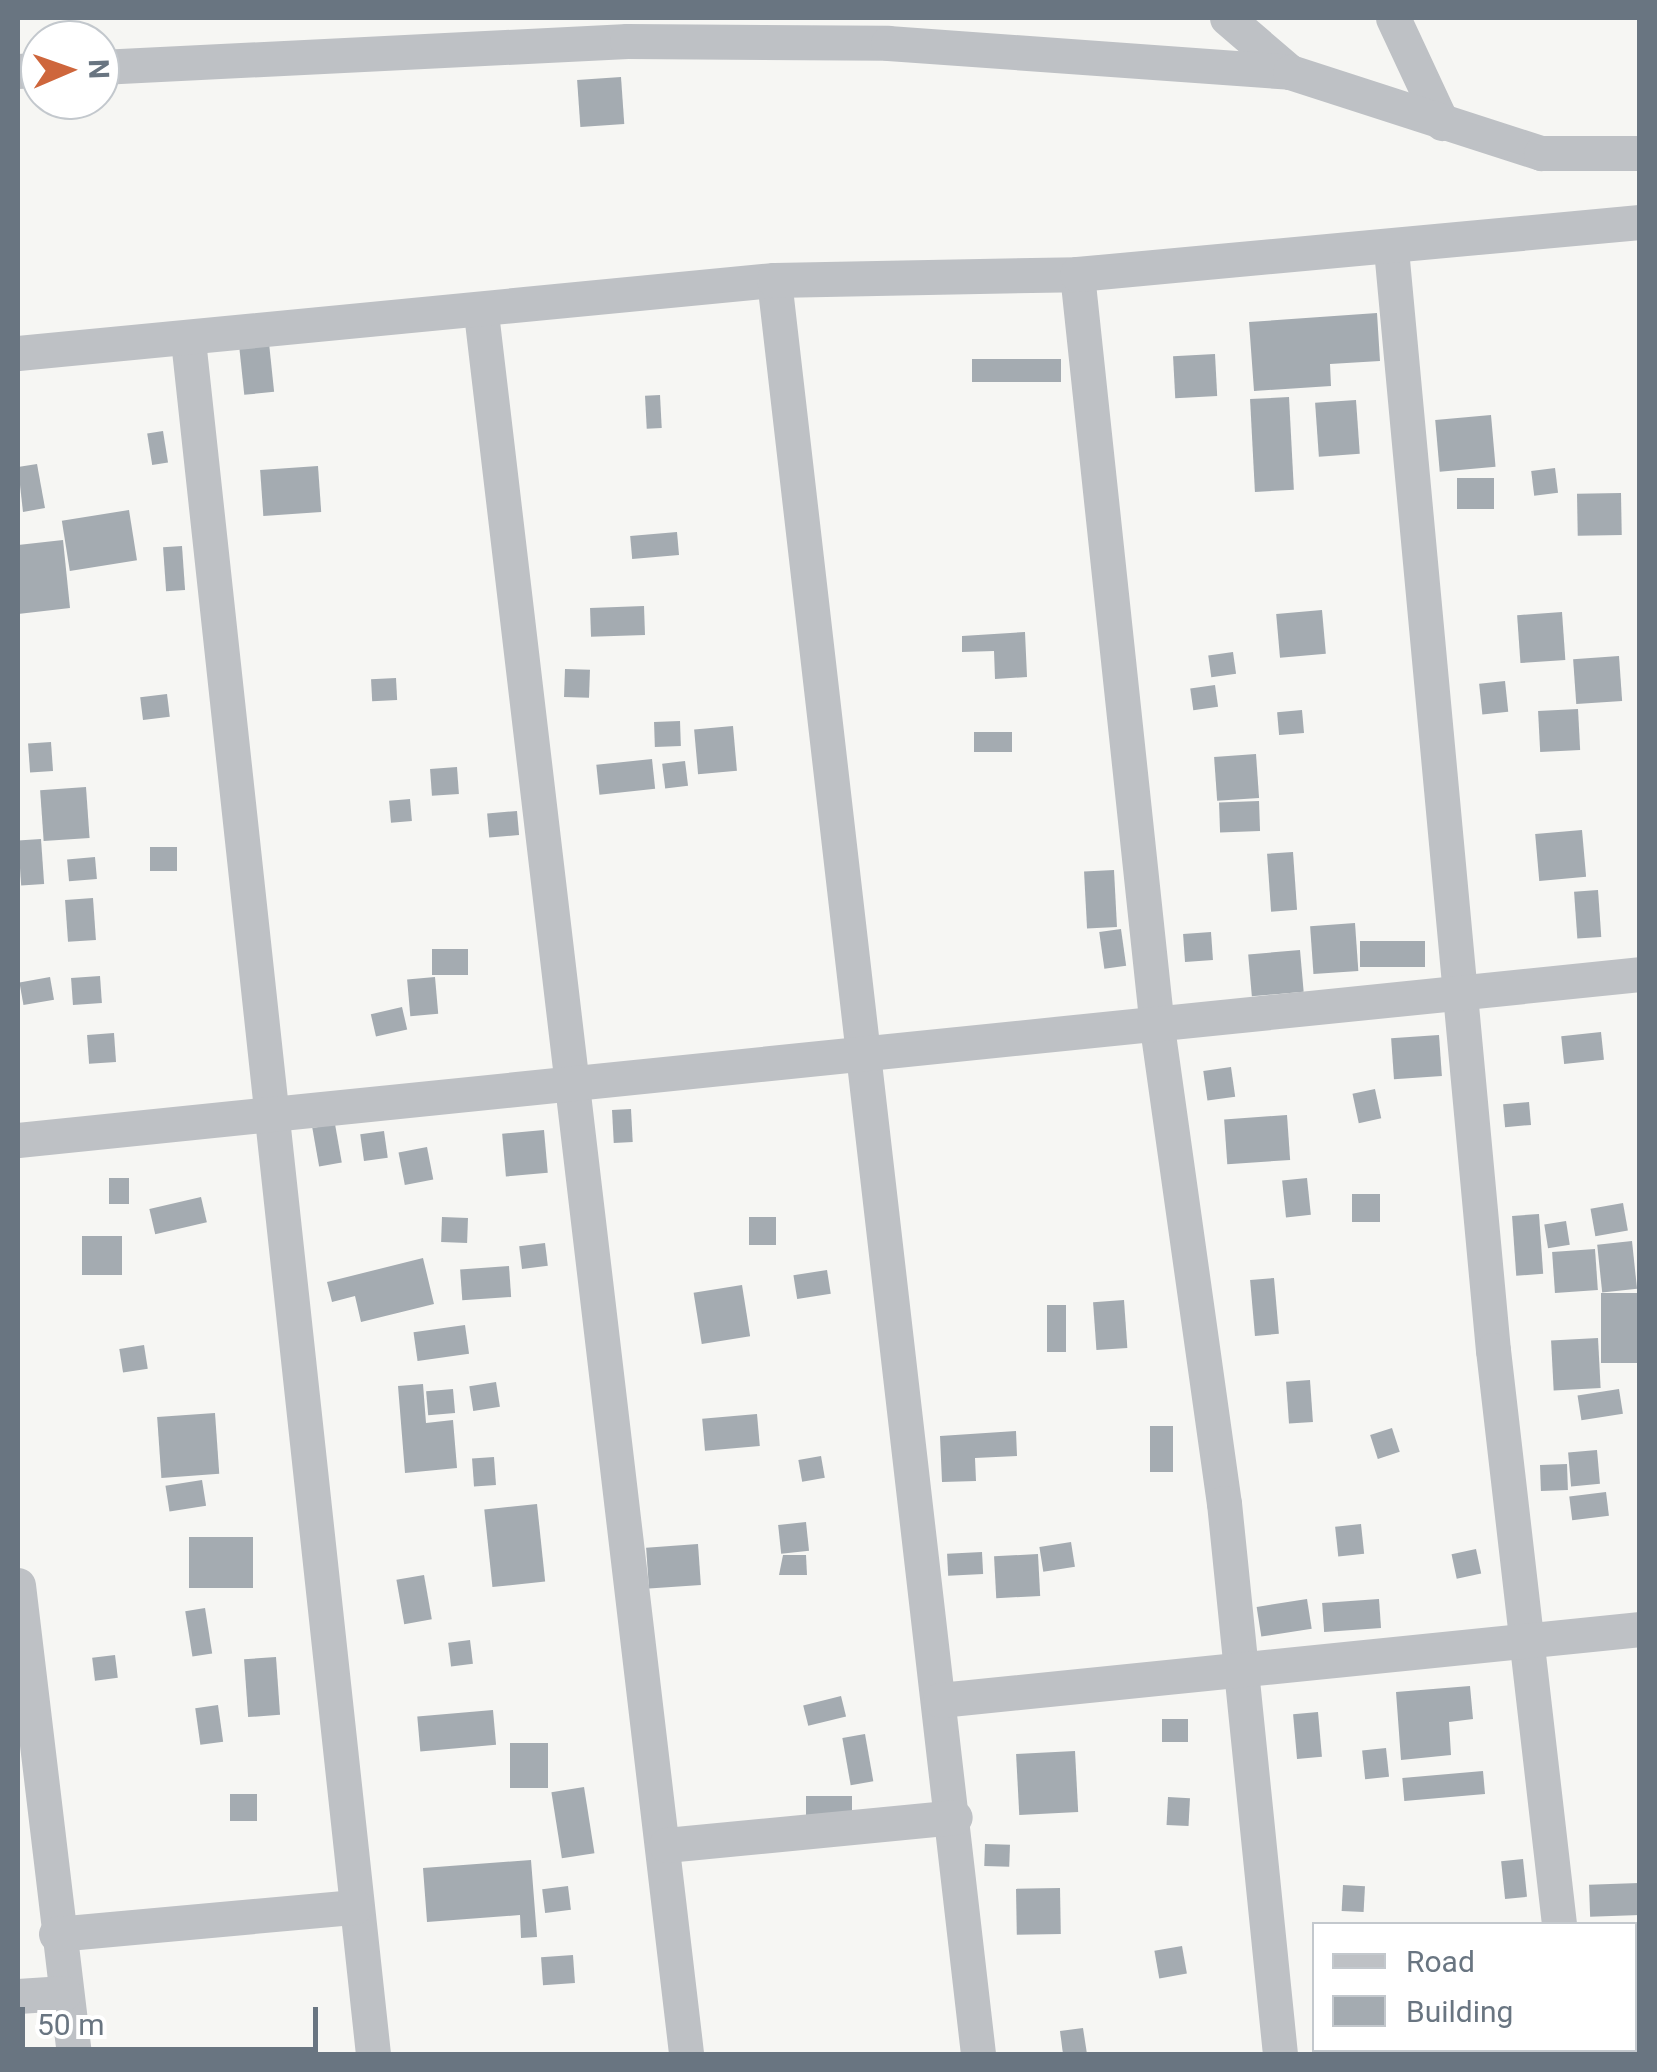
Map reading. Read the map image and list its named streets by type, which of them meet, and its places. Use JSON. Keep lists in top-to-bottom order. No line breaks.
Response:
{"legend":["Road","Building"],"scale_bar":"50 m","north":"right"}
